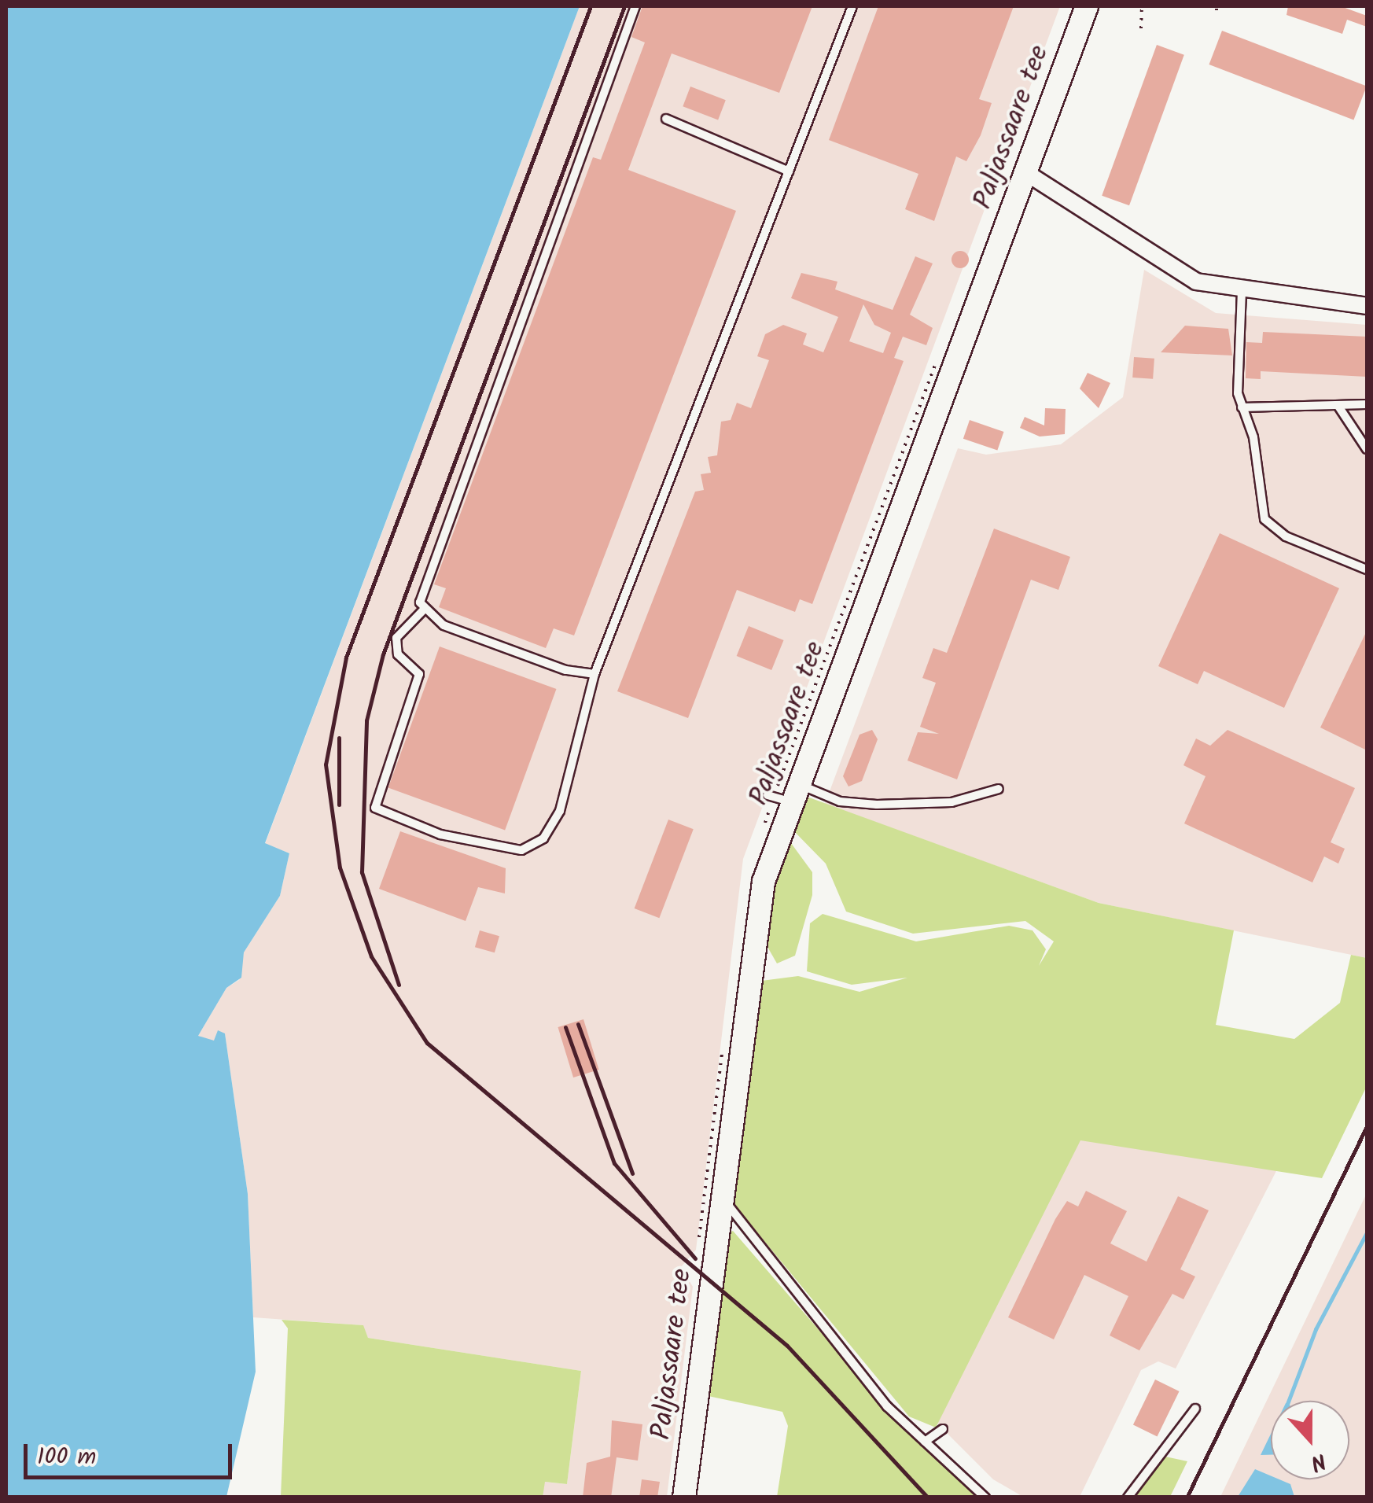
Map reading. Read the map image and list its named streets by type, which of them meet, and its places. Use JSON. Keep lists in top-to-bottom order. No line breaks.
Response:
{"streets":{"street":["Paljassaare tee"]},"scale_bar":"100 m","north":"bottom"}
